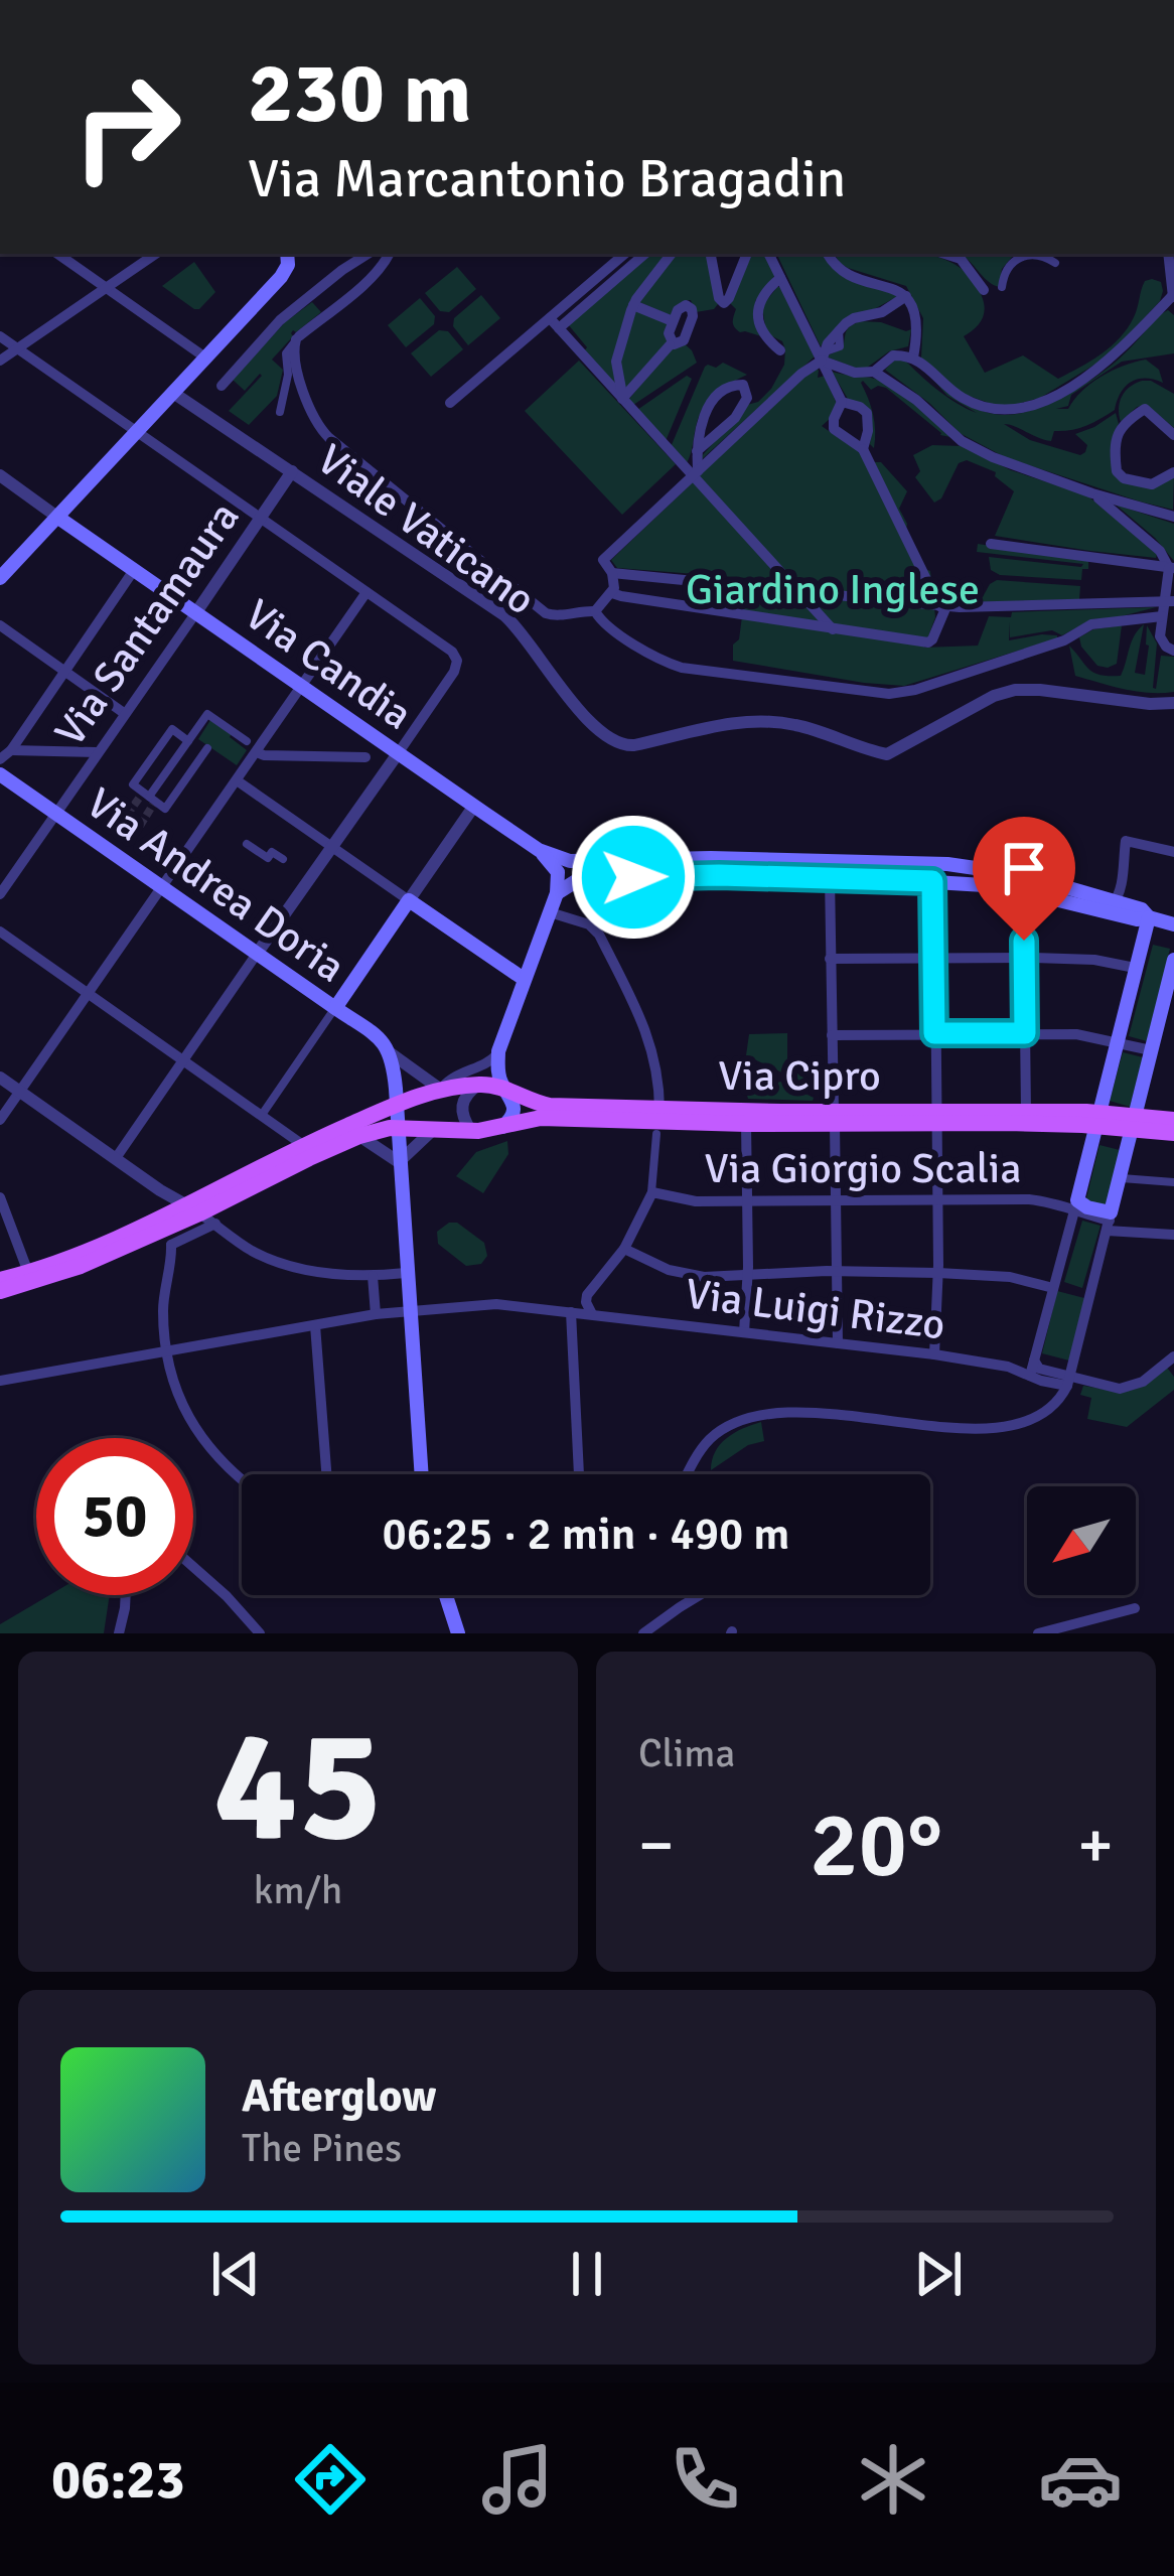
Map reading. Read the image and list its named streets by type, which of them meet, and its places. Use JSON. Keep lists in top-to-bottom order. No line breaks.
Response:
{"streets":{"main road":["Via Candia","Via Andrea Doria","Via Cipro"],"street":["Viale Vaticano","Via Santamaura","Via Giorgio Scalia","Via Luigi Rizzo"]},"crossings":[["Viale Vaticano","Via Santamaura"],["Via Santamaura","Via Candia"],["Via Santamaura","Via Andrea Doria"]],"parks":["Giardino Inglese"],"north":"bottom left","page":{"turn":["230 m","Via Marcantonio Bragadin"],"limit":"50","trip":"06:25 · 2 min · 490 m","tile":[["45","km/h"],"Clima"],"heat":["−","20°","+"],"song":["Afterglow","The Pines"],"tabs":"06:23"}}
